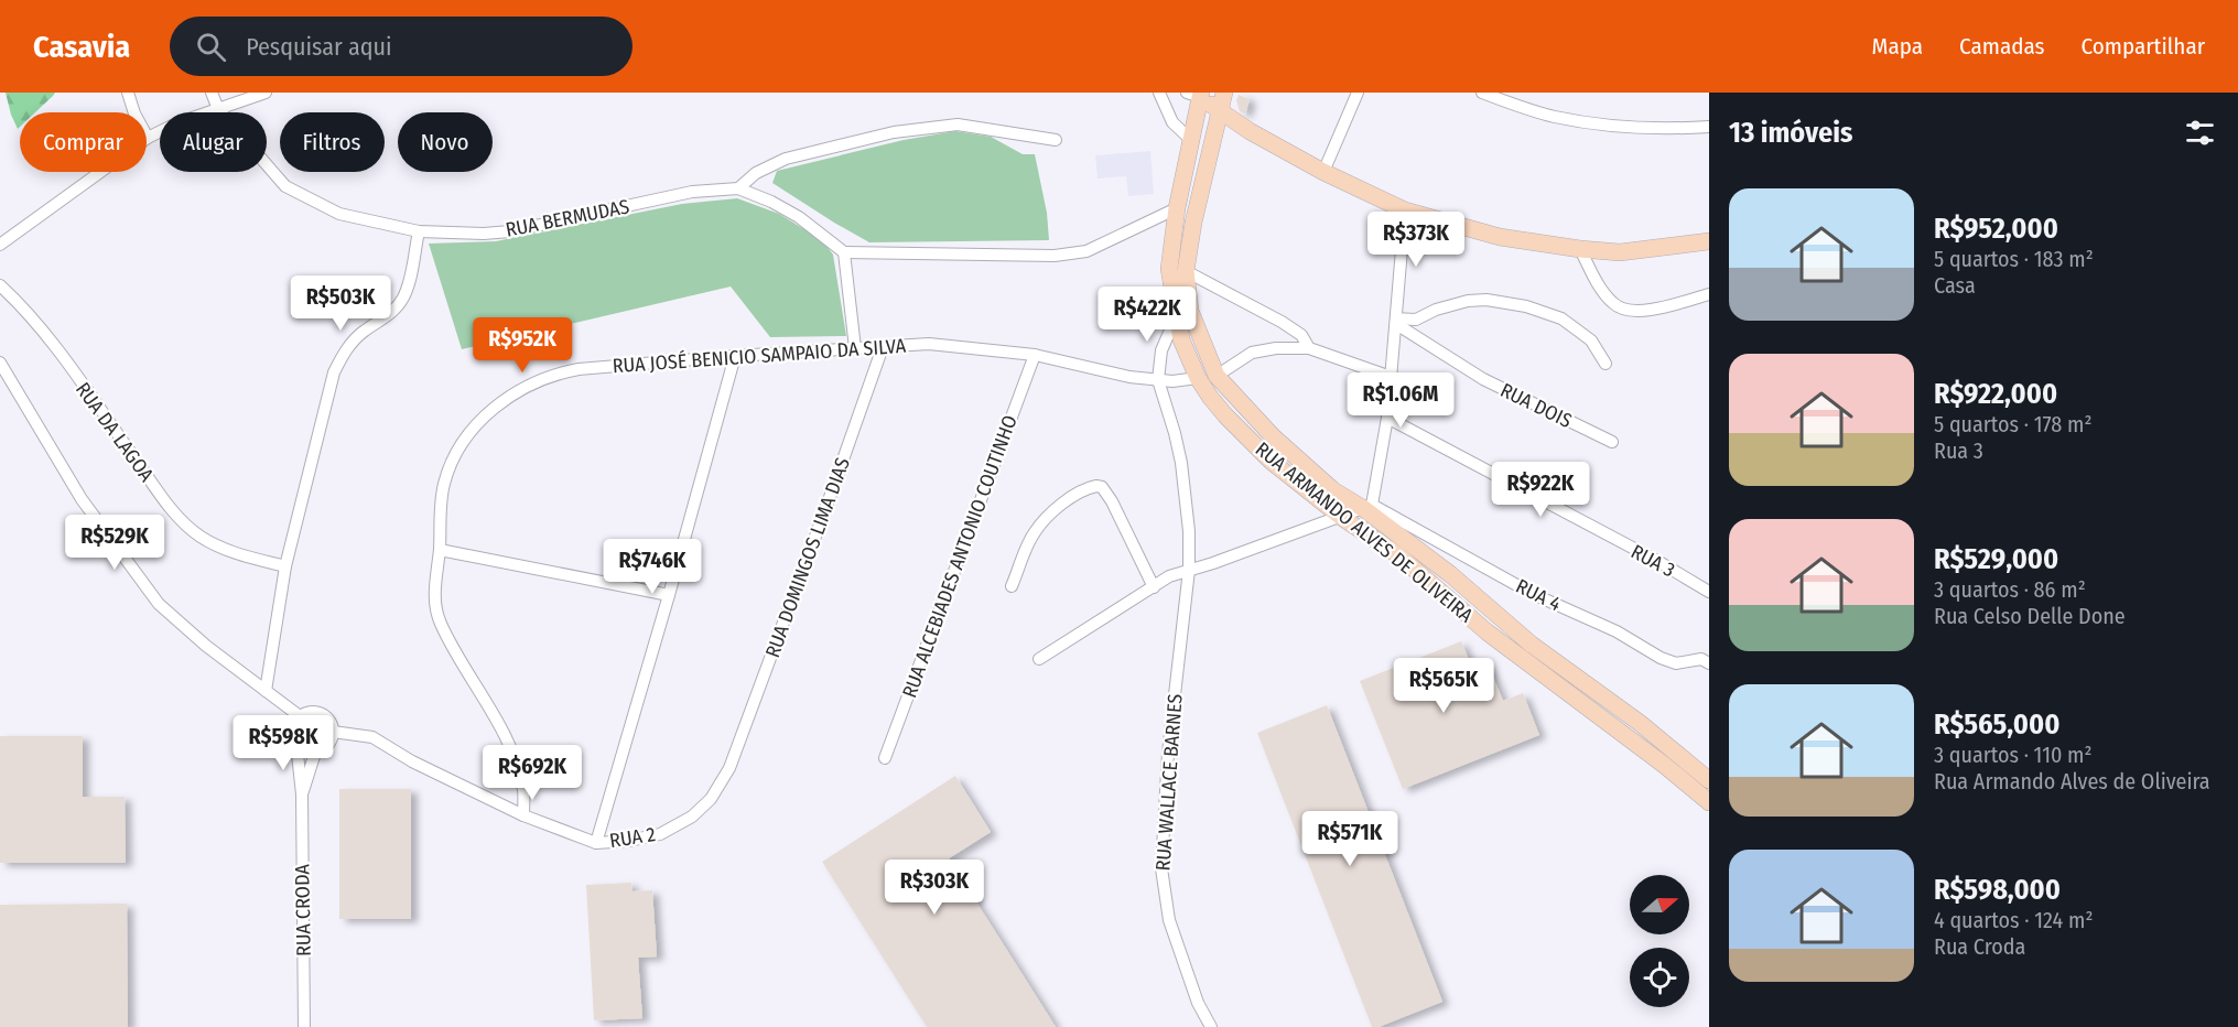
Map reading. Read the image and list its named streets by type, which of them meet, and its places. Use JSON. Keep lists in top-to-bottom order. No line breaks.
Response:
{"streets":{"main road":["RUA ARMANDO ALVES DE OLIVEIRA"],"street":["RUA BERMUDAS","RUA JOSÉ BENICIO SAMPAIO DA SILVA","RUA DOIS","RUA DA LAGOA","RUA ALCEBIADES ANTONIO COUTINHO","RUA DOMINGOS LIMA DIAS","RUA 3","RUA 4","RUA WALLACE BARNES","RUA 2","RUA CRODA"]},"crossings":[["RUA JOSÉ BENICIO SAMPAIO DA SILVA","RUA ALCEBIADES ANTONIO COUTINHO"],["RUA JOSÉ BENICIO SAMPAIO DA SILVA","RUA DOMINGOS LIMA DIAS"],["RUA JOSÉ BENICIO SAMPAIO DA SILVA","RUA WALLACE BARNES"],["RUA JOSÉ BENICIO SAMPAIO DA SILVA","RUA 2"],["RUA ARMANDO ALVES DE OLIVEIRA","RUA 4"],["RUA ARMANDO ALVES DE OLIVEIRA","RUA WALLACE BARNES"],["RUA DOMINGOS LIMA DIAS","RUA 2"],["RUA 2","RUA CRODA"]],"north":"right","page":{"header":"Casavia","search":"Pesquisar aqui","nav":["Mapa","Camadas","Compartilhar"],"heading":"13 imóveis","chip":["Comprar","Alugar","Filtros","Novo"],"list":[{"name":"R$952,000","note":"5 quartos · 183 m² · Casa"},{"name":"R$922,000","note":"5 quartos · 178 m² · Rua 3"},{"name":"R$529,000","note":"3 quartos · 86 m² · Rua Celso Delle Done"},{"name":"R$565,000","note":"3 quartos · 110 m² · Rua Armando Alves de Oliveira"},{"name":"R$598,000","note":"4 quartos · 124 m² · Rua Croda"}],"price":["R$373K","R$503K","R$422K","R$952K","R$1.06M","R$922K","R$529K","R$746K","R$565K","R$598K","R$692K","R$571K","R$303K"]}}
